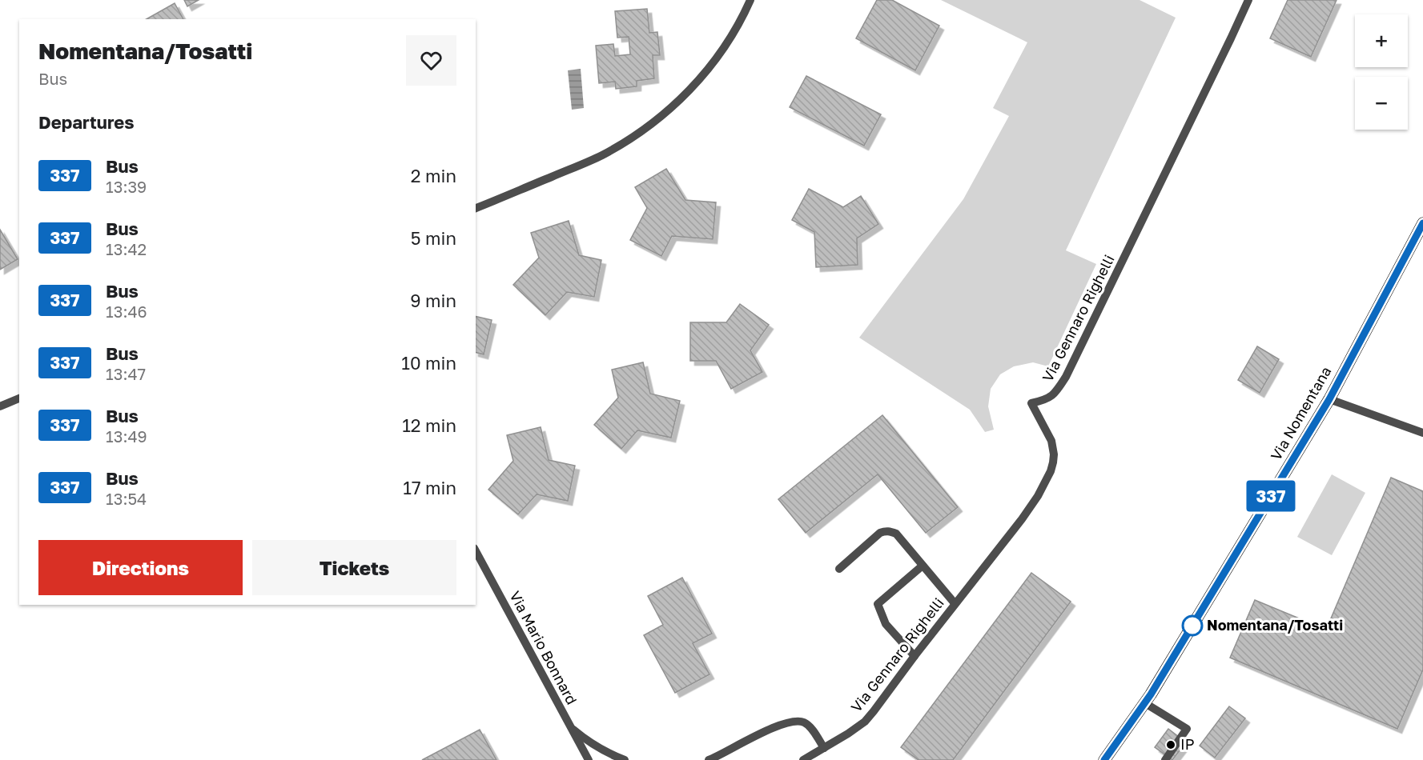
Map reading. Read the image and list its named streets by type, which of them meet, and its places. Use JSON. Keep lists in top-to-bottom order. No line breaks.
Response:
{"streets":{"main road":["Via Nomentana"],"street":["Via Gennaro Righelli","Via Mario Bonnard"]},"places":["Nomentana/Tosatti","IP"],"lines":["bus line 337"],"page":{"on_map":"337","map_buttons":["+","−"],"heading":[["Nomentana/Tosatti","Bus"],"Departures"],"list":[{"mark":"337","name":"Bus","note":"13:39","value":"2 min"},{"mark":"337","name":"Bus","note":"13:42","value":"5 min"},{"mark":"337","name":"Bus","note":"13:46","value":"9 min"},{"mark":"337","name":"Bus","note":"13:47","value":"10 min"},{"mark":"337","name":"Bus","note":"13:49","value":"12 min"},{"mark":"337","name":"Bus","note":"13:54","value":"17 min"}],"buttons":["Directions","Tickets"]}}
